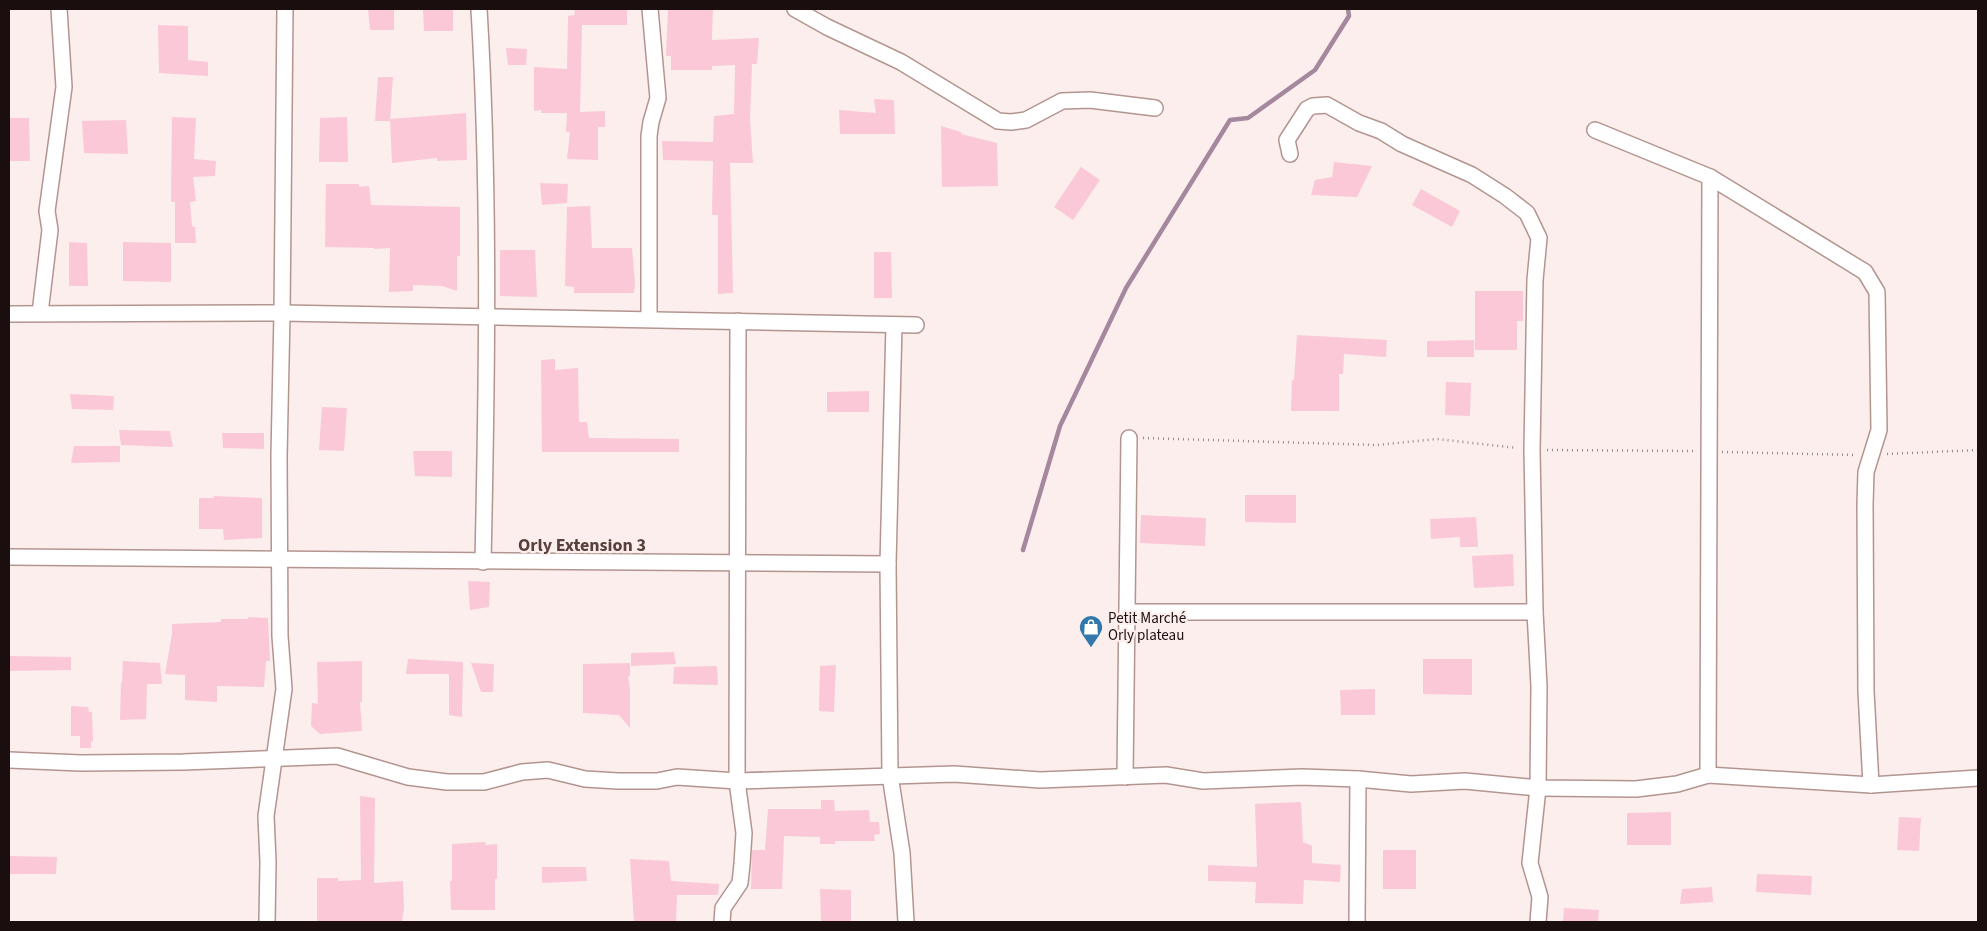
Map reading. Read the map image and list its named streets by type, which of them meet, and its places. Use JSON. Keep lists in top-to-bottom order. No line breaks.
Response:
{"districts":["Orly Extension 3"],"places":{"shop":["Petit Marché Orly plateau"]}}
